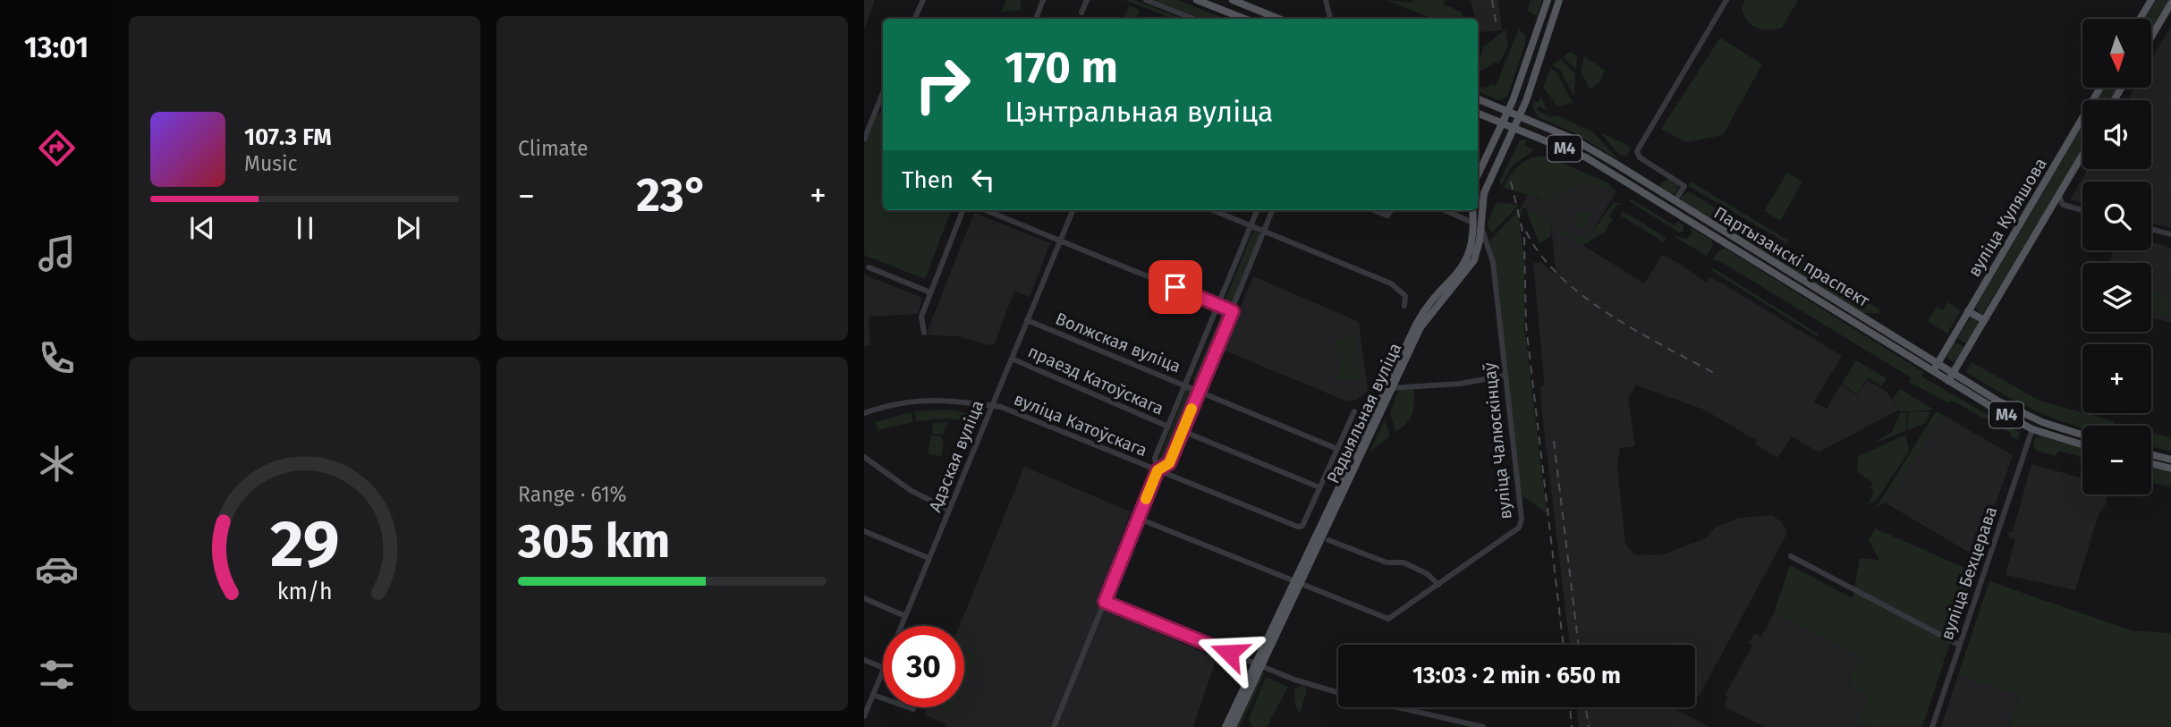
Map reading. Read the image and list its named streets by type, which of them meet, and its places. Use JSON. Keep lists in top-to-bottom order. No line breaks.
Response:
{"streets":{"main road":["М4","вуліца Куляшова","Партызанскі праспект","Радыяльная вуліца"],"street":["Волжская вуліца","праезд Катоўскага","вуліца Катоўскага","вуліца Чалюскінцаў","Адэская вуліца","вуліца Бехцерава"]},"crossings":[["вуліца Куляшова","Партызанскі праспект"],["Партызанскі праспект","Радыяльная вуліца"],["Партызанскі праспект","вуліца Бехцерава"],["Волжская вуліца","Адэская вуліца"],["праезд Катоўскага","Адэская вуліца"],["Радыяльная вуліца","вуліца Чалюскінцаў"],["вуліца Катоўскага","Адэская вуліца"]],"north":"bottom","page":{"tabs":"13:01","tile":["Climate",["Range · 61%","305 km"]],"map_buttons":["+","−"],"turn":["170 m","Цэнтральная вуліца"],"song":["107.3 FM","Music"],"then":"Then","heat":["−","23°","+"],"limit":"30","trip":"13:03 · 2 min · 650 m","gauge":["29","km/h"]}}
